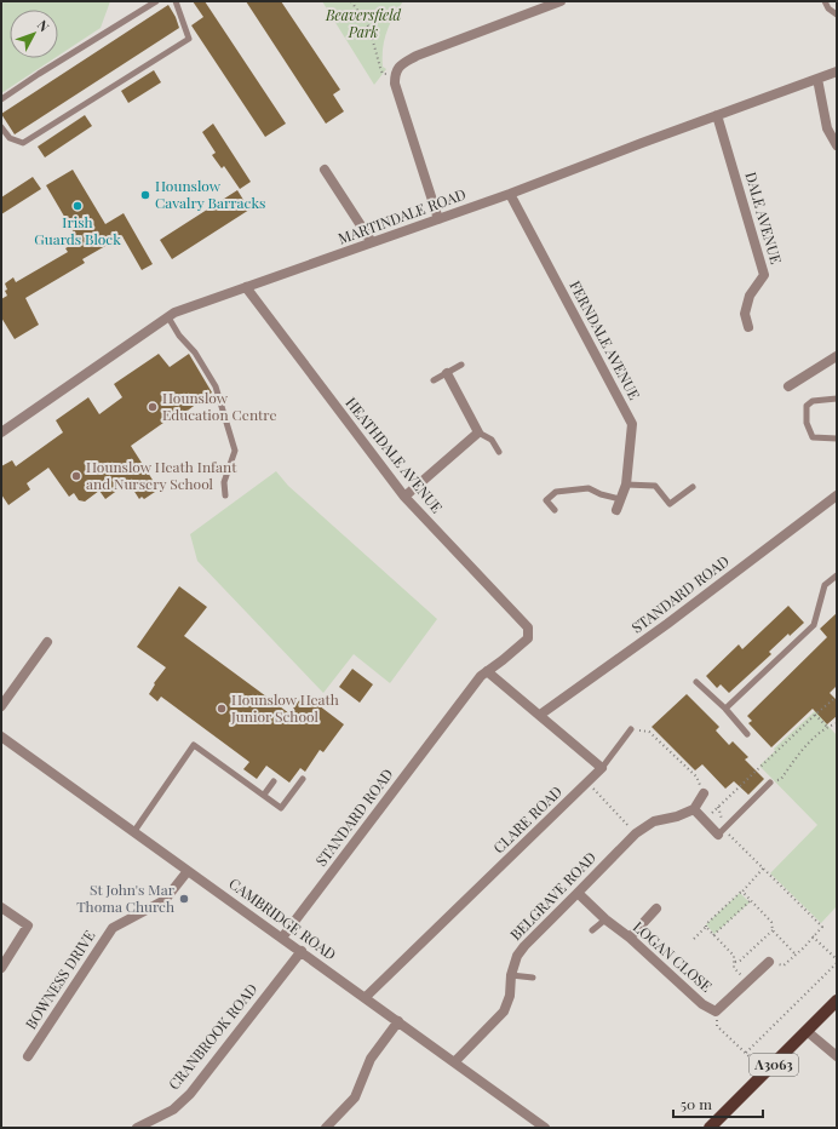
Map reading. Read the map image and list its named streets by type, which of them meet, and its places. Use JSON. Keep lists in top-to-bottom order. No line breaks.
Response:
{"streets":{"main road":["A3063"],"street":["MARTINDALE ROAD","DALE AVENUE","FERNDALE AVENUE","HEATHDALE AVENUE","STANDARD ROAD","CLARE ROAD","BELGRAVE ROAD","CAMBRIDGE ROAD","LOGAN CLOSE","BOWNESS DRIVE","CRANBROOK ROAD"]},"crossings":[["MARTINDALE ROAD","DALE AVENUE"],["MARTINDALE ROAD","FERNDALE AVENUE"],["MARTINDALE ROAD","HEATHDALE AVENUE"],["HEATHDALE AVENUE","STANDARD ROAD"],["STANDARD ROAD","CAMBRIDGE ROAD"],["CLARE ROAD","CAMBRIDGE ROAD"],["BELGRAVE ROAD","CAMBRIDGE ROAD"],["BELGRAVE ROAD","LOGAN CLOSE"],["CAMBRIDGE ROAD","BOWNESS DRIVE"],["CAMBRIDGE ROAD","CRANBROOK ROAD"]],"parks":["Beaversfield Park"],"places":["Hounslow Cavalry Barracks","Irish Guards Block","Hounslow Education Centre","Hounslow Heath Infant and Nursery School","Hounslow Heath Junior School","St John's Mar Thoma Church"],"scale_bar":"50 m","north":"top right"}
